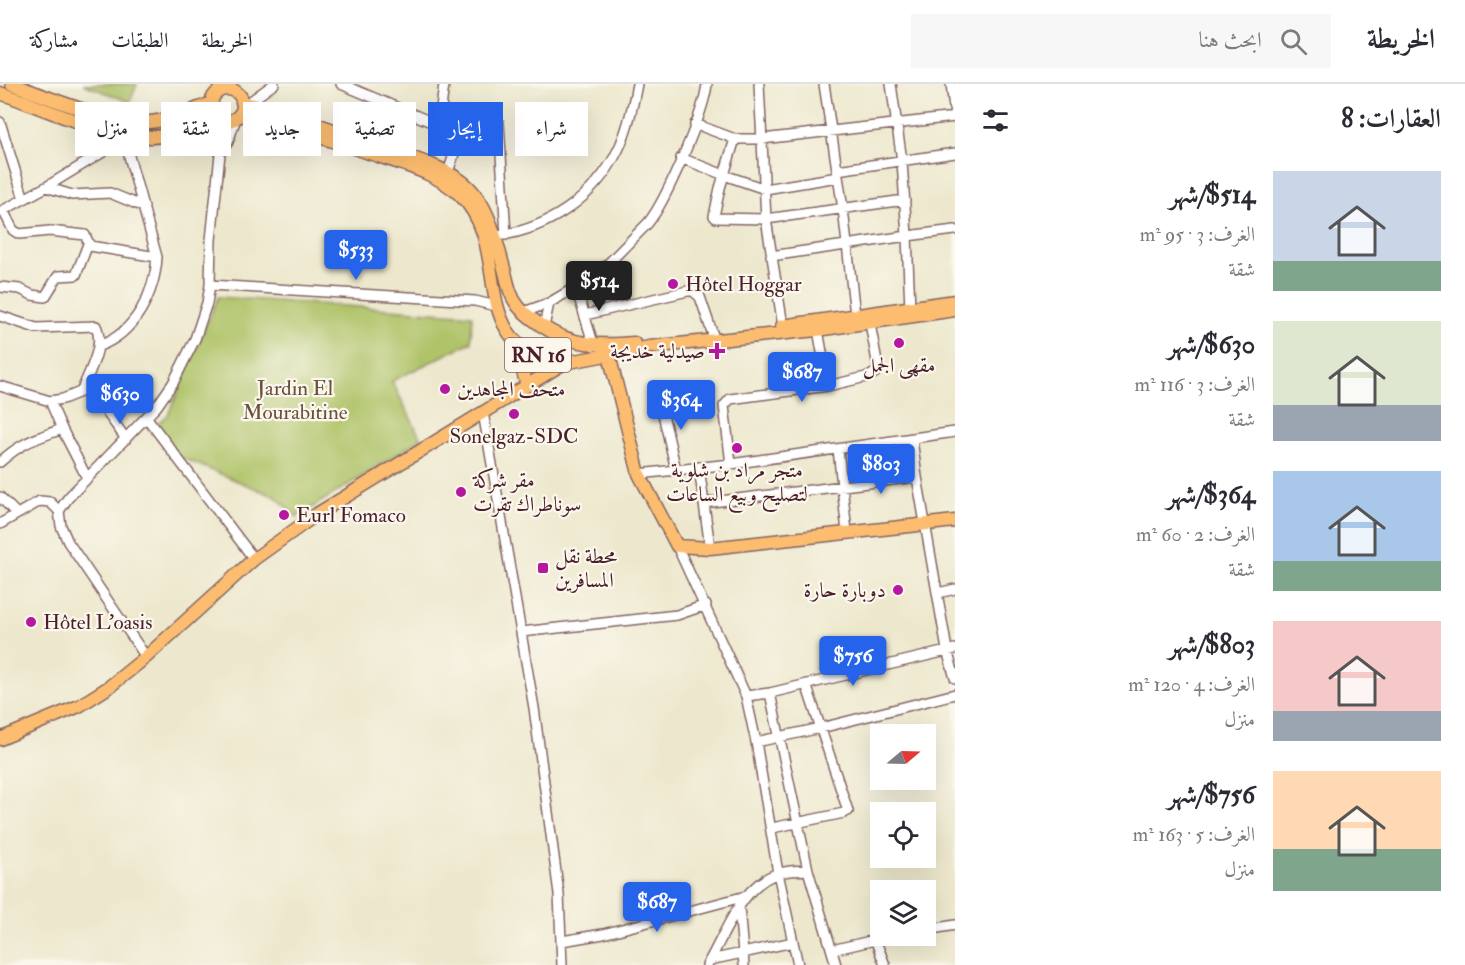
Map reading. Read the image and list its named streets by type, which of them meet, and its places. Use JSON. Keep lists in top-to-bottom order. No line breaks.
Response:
{"streets":{"main road":["RN 16"]},"parks":["Jardin El Mourabitine"],"places":{"other":["Hôtel Hoggar","مقهى الجمل","متحف المجاهدين","Sonelgaz-SDC","متجر مراد بن شلوية لتصليح وبيع الساعات","مقر شركة سوناطراك تقرت","Eurl Fomaco","دوبارة حارة","Hôtel L'oasis"],"health":["صيدلية خديجة"],"transit":["محطة نقل المسافرين"]},"north":"right","page":{"header":"الخريطة","search":"ابحث هنا","nav":["الخريطة","الطبقات","مشاركة"],"heading":"العقارات: 8","chip":["شراء","إيجار","تصفية","جديد","شقة","منزل"],"list":[{"name":"$514/شهر","note":"الغرف: 3 · 95 m² · شقة"},{"name":"$630/شهر","note":"الغرف: 3 · 116 m² · شقة"},{"name":"$364/شهر","note":"الغرف: 2 · 60 m² · شقة"},{"name":"$803/شهر","note":"الغرف: 4 · 120 m² · منزل"},{"name":"$756/شهر","note":"الغرف: 5 · 163 m² · منزل"}],"price":["$533","$514","$687","$630","$364","$803","$756","$687"]}}
